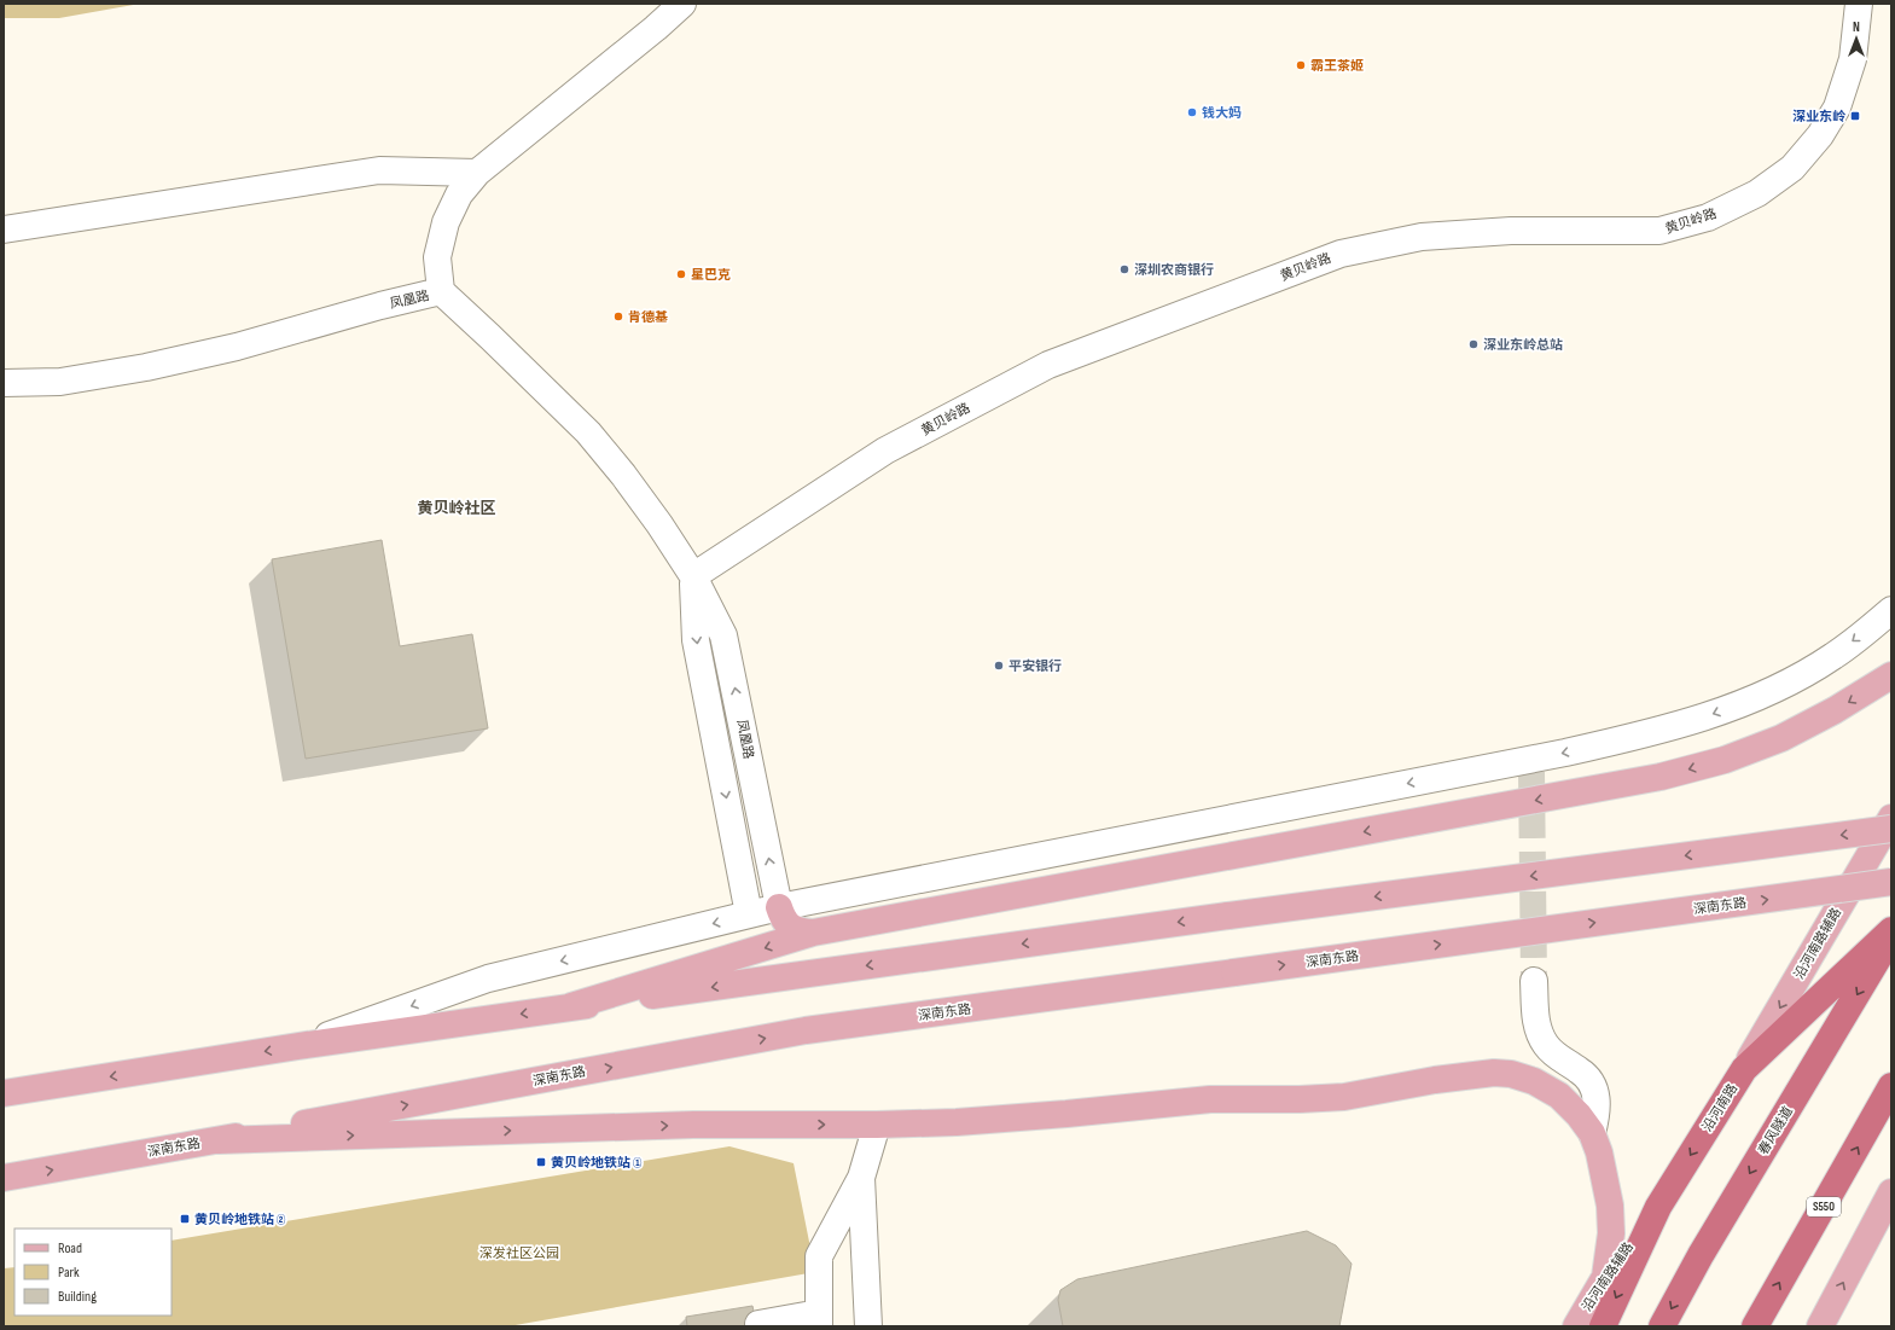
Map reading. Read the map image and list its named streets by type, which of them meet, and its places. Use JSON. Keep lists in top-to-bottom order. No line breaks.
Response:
{"streets":{"highway":["沿河南路","春风隧道","S550"],"main road":["深南东路","沿河南路辅路"],"street":["黄贝岭路","凤凰路"]},"crossings":[["黄贝岭路","凤凰路"],["沿河南路辅路","沿河南路"]],"one_way":["沿河南路辅路"],"districts":["黄贝岭社区"],"parks":["深发社区公园"],"places":{"other":["霸王茶姬","钱大妈","深圳农商银行","星巴克","肯德基","深业东岭总站","平安银行"],"transit":["深业东岭","黄贝岭地铁站 ①","黄贝岭地铁站 ②"]},"legend":["Road","Park","Building"],"north":"top"}
